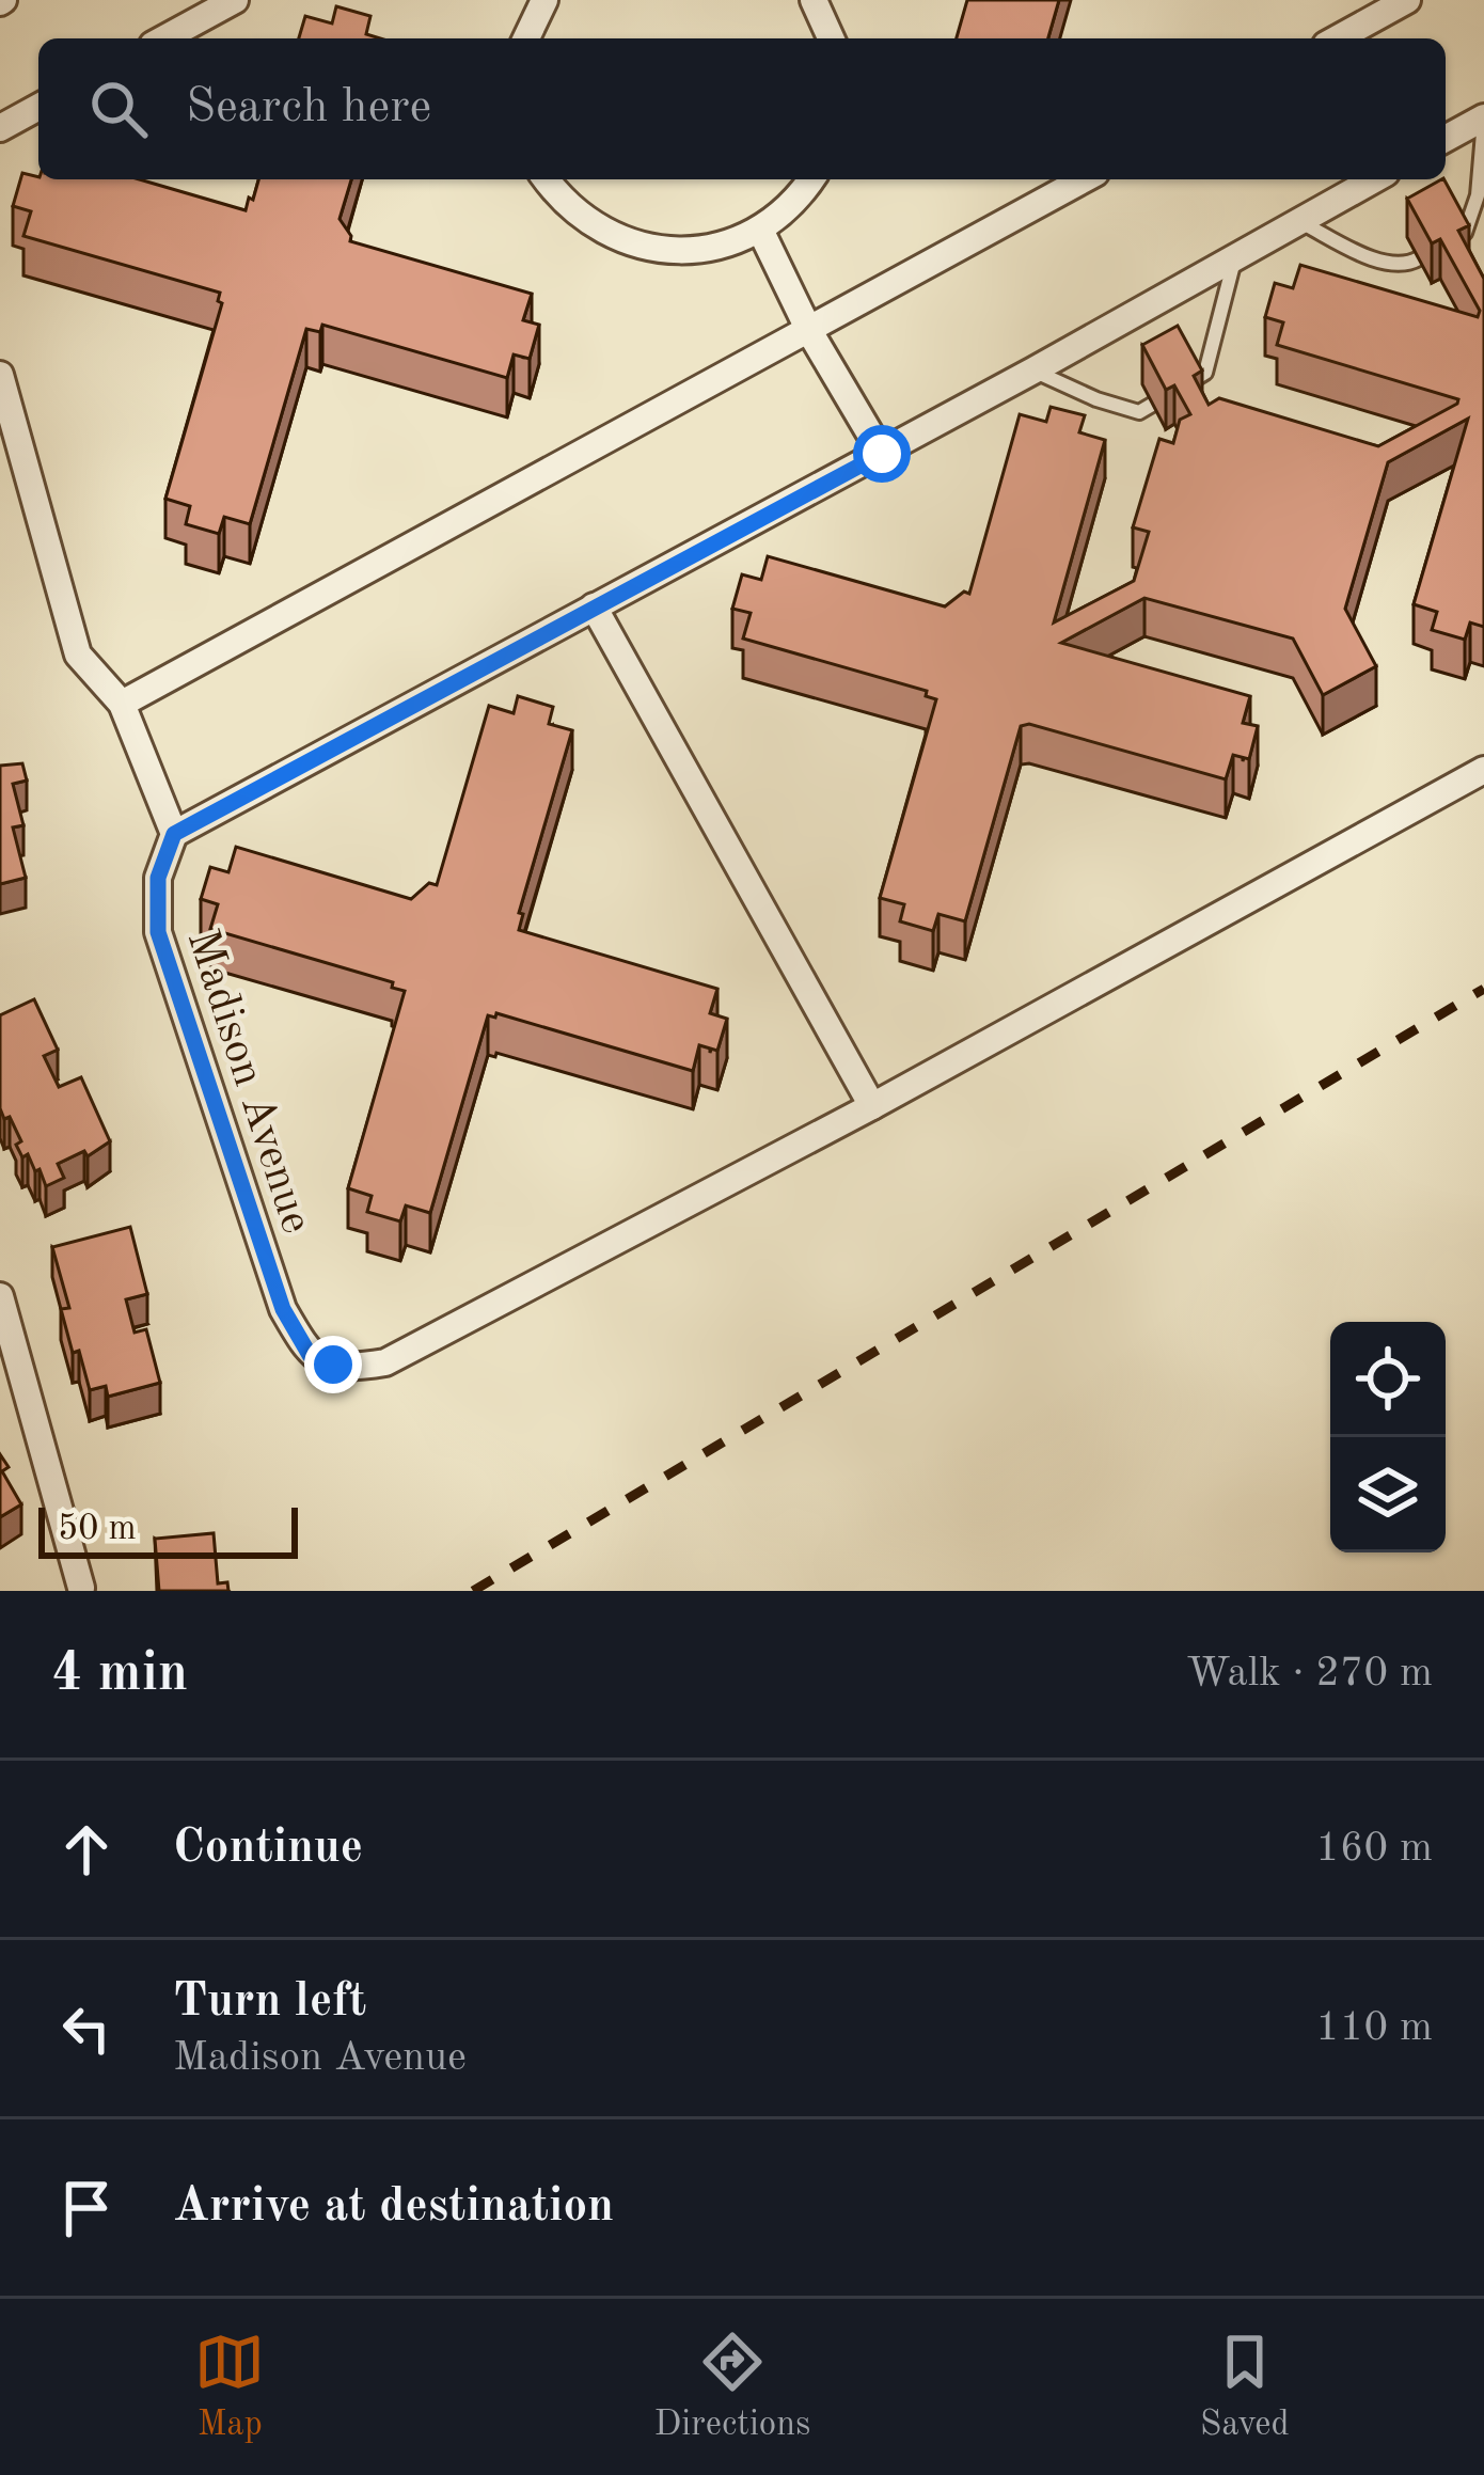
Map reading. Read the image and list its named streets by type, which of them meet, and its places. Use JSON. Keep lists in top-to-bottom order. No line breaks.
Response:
{"streets":{"street":["Madison Avenue"]},"scale_bar":"50 m","page":{"search":"Search here","scale":"50 m","heading":["4 min","Walk · 270 m"],"list":[["Continue","160 m"],["Turn left","Madison Avenue","110 m"],"Arrive at destination"],"nav":["Map","Directions","Saved"]}}
